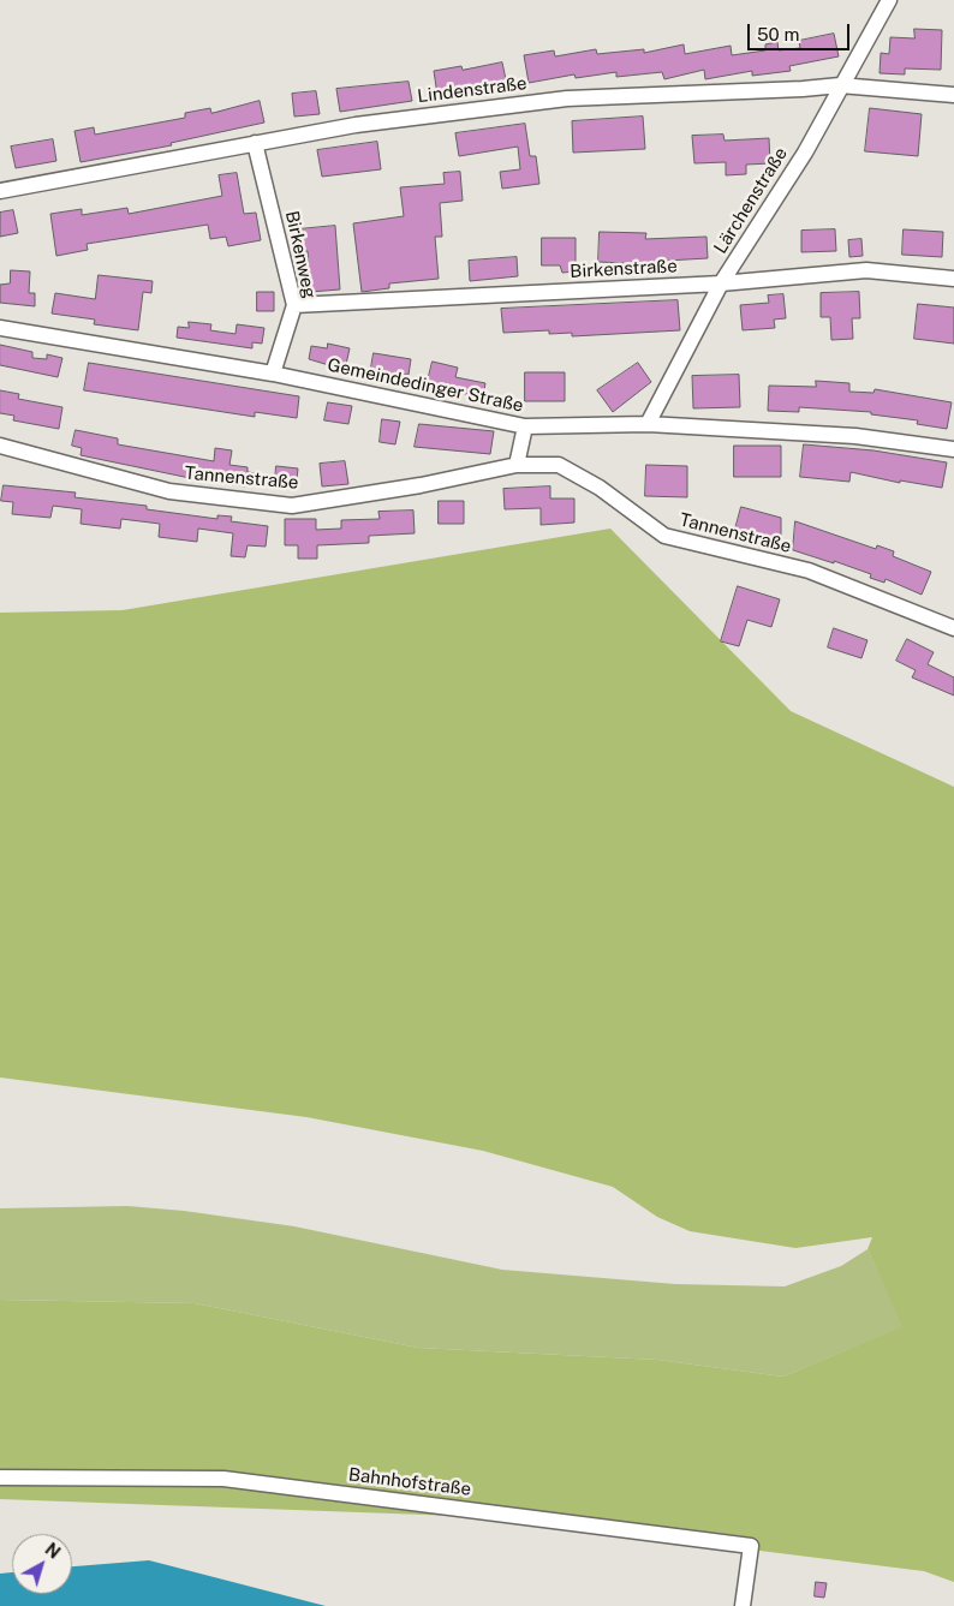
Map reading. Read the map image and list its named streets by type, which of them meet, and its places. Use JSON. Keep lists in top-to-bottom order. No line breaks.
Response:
{"streets":{"street":["Lindenstraße","Lärchenstraße","Birkenweg","Birkenstraße","Gemeindedinger Straße","Tannenstraße","Bahnhofstraße"]},"crossings":[["Lindenstraße","Lärchenstraße"],["Lindenstraße","Birkenweg"],["Lärchenstraße","Birkenstraße"],["Lärchenstraße","Gemeindedinger Straße"],["Birkenweg","Birkenstraße"],["Birkenweg","Gemeindedinger Straße"]],"scale_bar":"50 m","north":"top right"}
